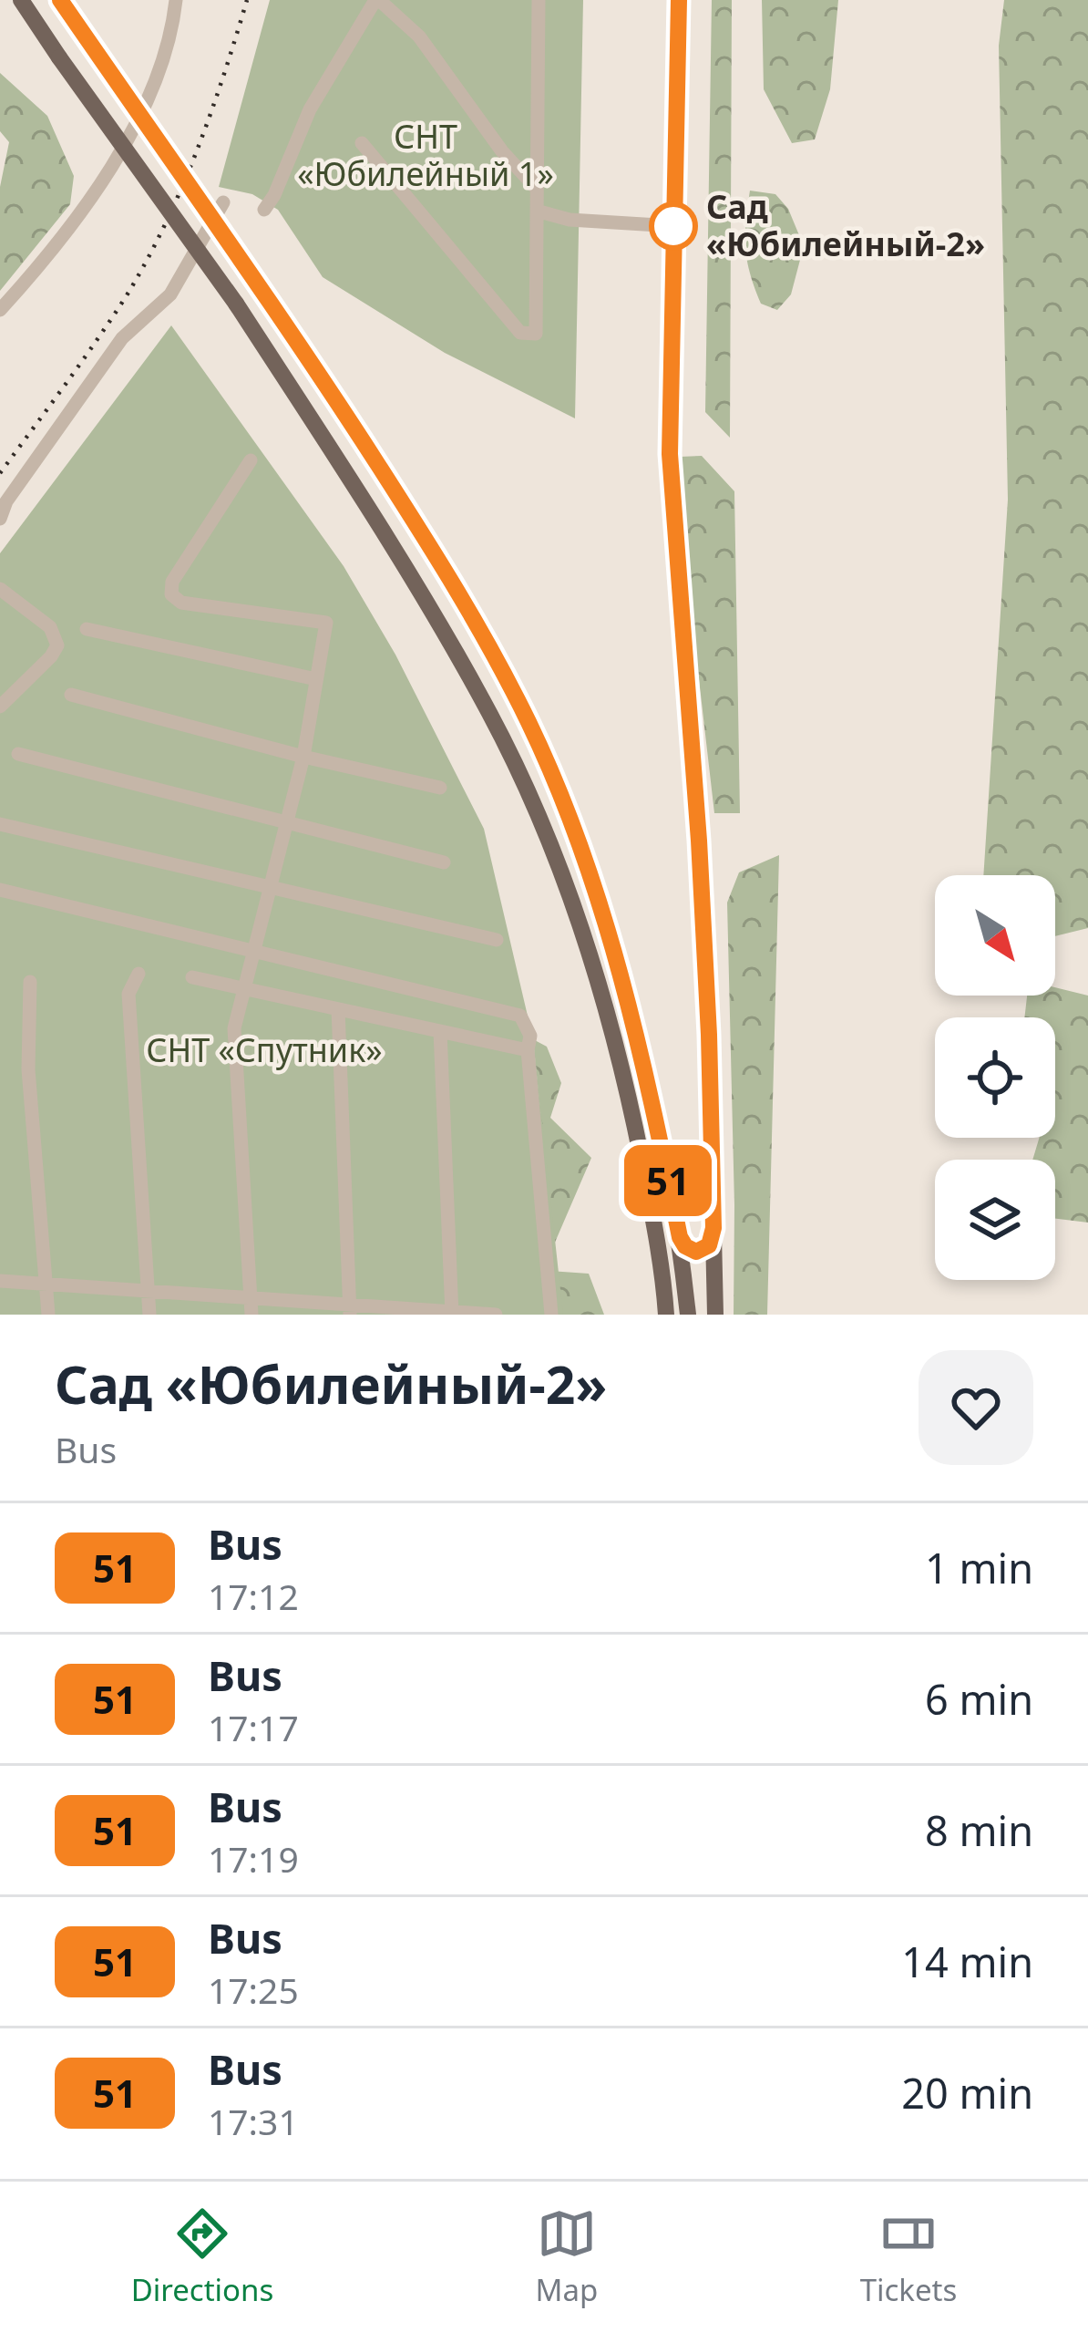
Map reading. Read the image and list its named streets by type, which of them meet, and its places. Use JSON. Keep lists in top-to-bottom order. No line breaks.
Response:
{"parks":["СНТ «Юбилейный 1»","СНТ «Спутник»"],"places":["Сад «Юбилейный-2»"],"lines":["bus line 51"],"north":"bottom right","page":{"on_map":"51","heading":["Сад «Юбилейный-2»","Bus"],"list":[{"mark":"51","name":"Bus","note":"17:12","value":"1 min"},{"mark":"51","name":"Bus","note":"17:17","value":"6 min"},{"mark":"51","name":"Bus","note":"17:19","value":"8 min"},{"mark":"51","name":"Bus","note":"17:25","value":"14 min"},{"mark":"51","name":"Bus","note":"17:31","value":"20 min"}],"tabs":["Directions","Map","Tickets"]}}
